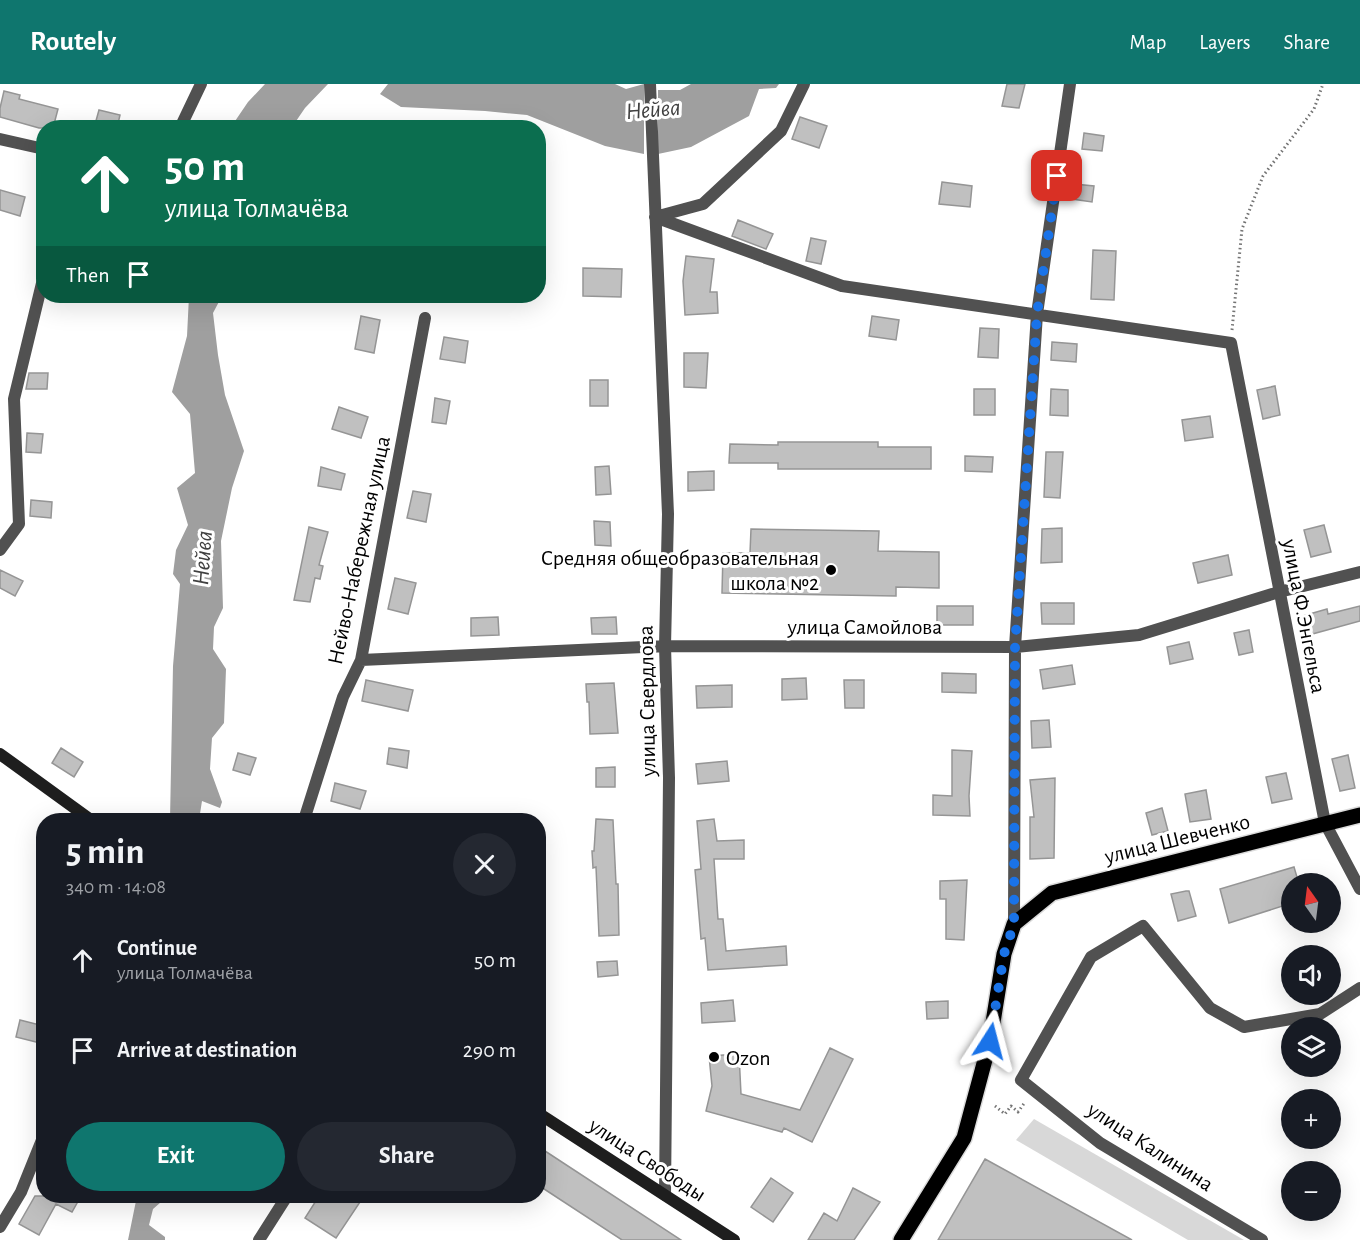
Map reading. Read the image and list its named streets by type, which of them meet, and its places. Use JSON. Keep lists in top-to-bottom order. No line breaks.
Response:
{"streets":{"main road":["улица Шевченко","улица Свободы"],"street":["Нейво-Набережная улица","улица Ф.Энгельса","улица Самойлова","улица Свердлова","улица Калинина"]},"crossings":[["Нейво-Набережная улица","улица Самойлова"],["улица Ф.Энгельса","улица Самойлова"],["улица Ф.Энгельса","улица Шевченко"],["улица Самойлова","улица Свердлова"],["улица Свердлова","улица Свободы"]],"water":["Нейва"],"places":["Средняя общеобразовательная школа №2","Ozon"],"north":"top","page":{"header":"Routely","nav":["Map","Layers","Share"],"turn":["50 m","улица Толмачёва"],"then":"Then","heading":["5 min","340 m · 14:08"],"map_buttons":["+","−"],"list":[{"name":"Continue","note":"улица Толмачёва","value":"50 m"},{"name":"Arrive at destination","value":"290 m"}],"buttons":["Exit","Share"]}}
